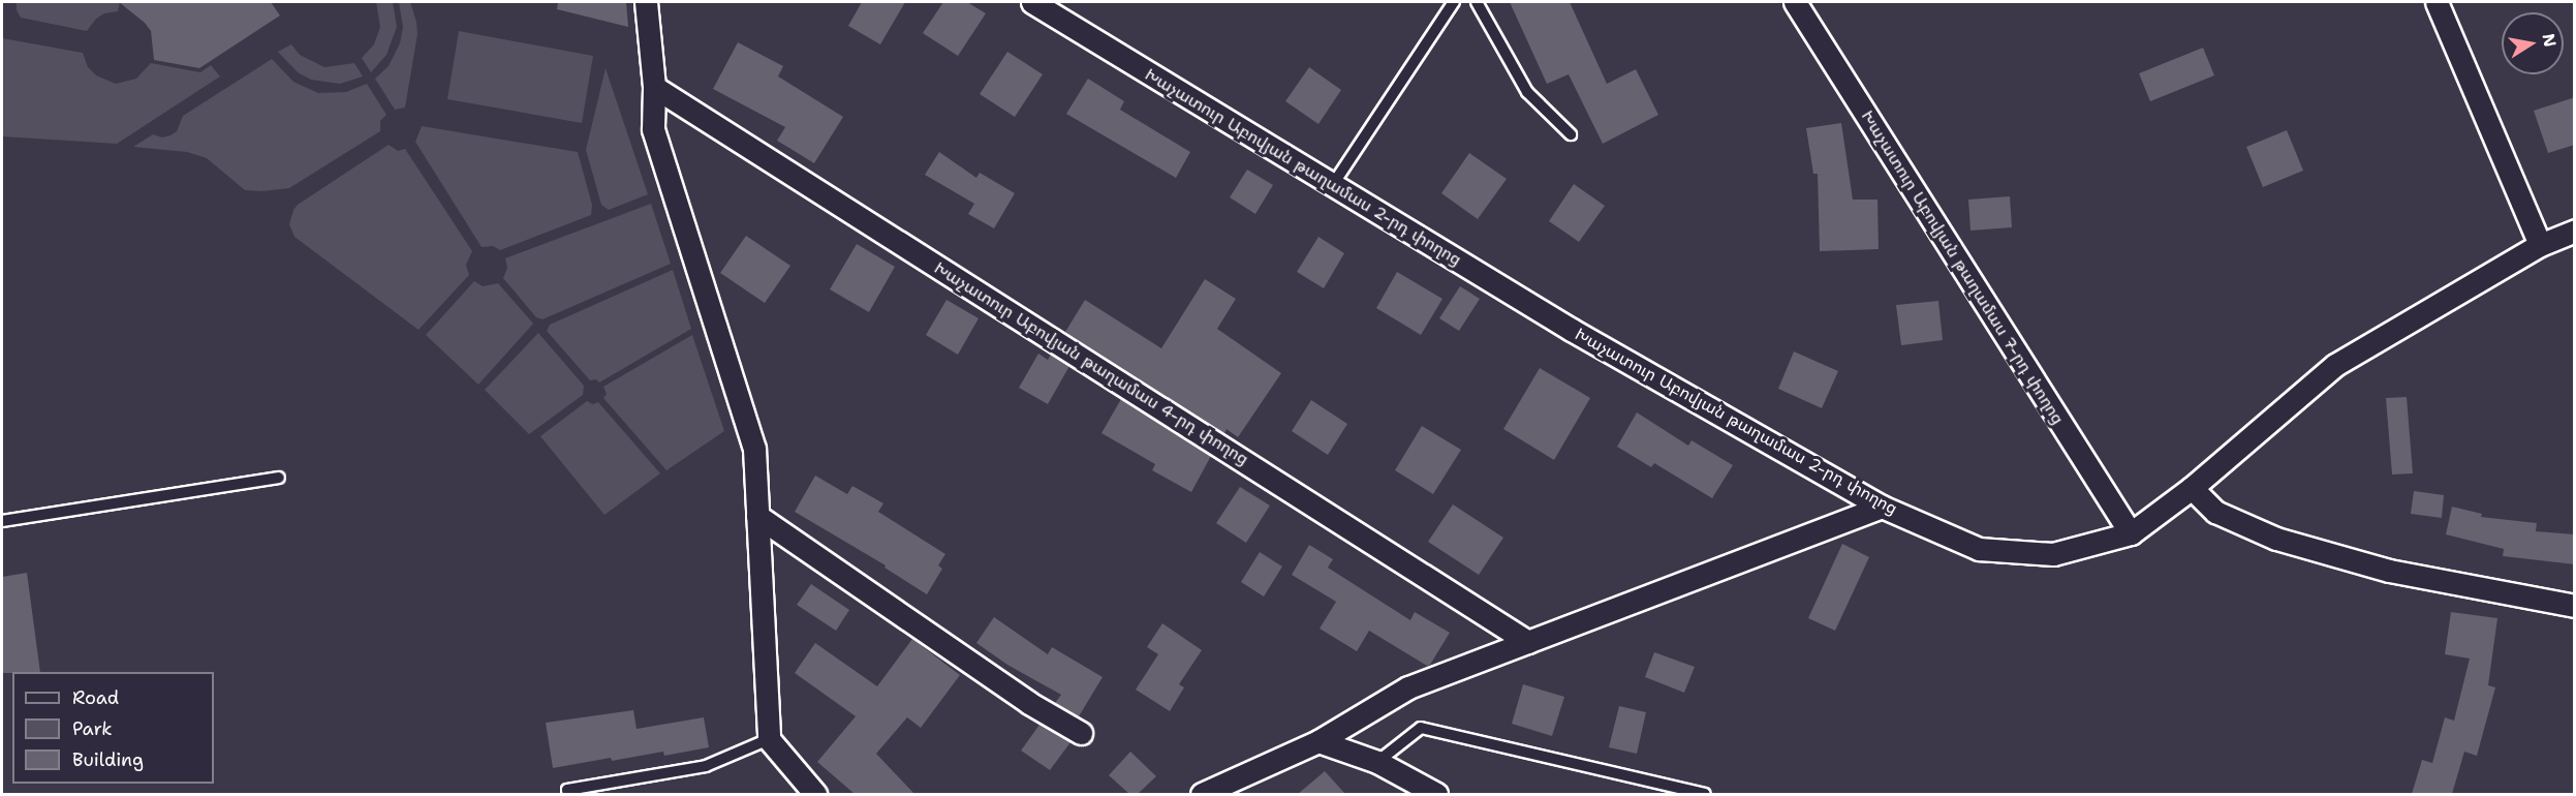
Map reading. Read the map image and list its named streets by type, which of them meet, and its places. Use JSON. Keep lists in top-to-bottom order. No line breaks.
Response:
{"streets":{"street":["Խաչատուր Աբովյան թաղամաս 2-րդ փողոց","Խաչատուր Աբովյան թաղամաս 7-րդ փողոց","Խաչատուր Աբովյան թաղամաս 4-րդ փողոց"]},"crossings":[["Խաչատուր Աբովյան թաղամաս 2-րդ փողոց","Խաչատուր Աբովյան թաղամաս 7-րդ փողոց"]],"legend":["Road","Park","Building"],"north":"right"}
